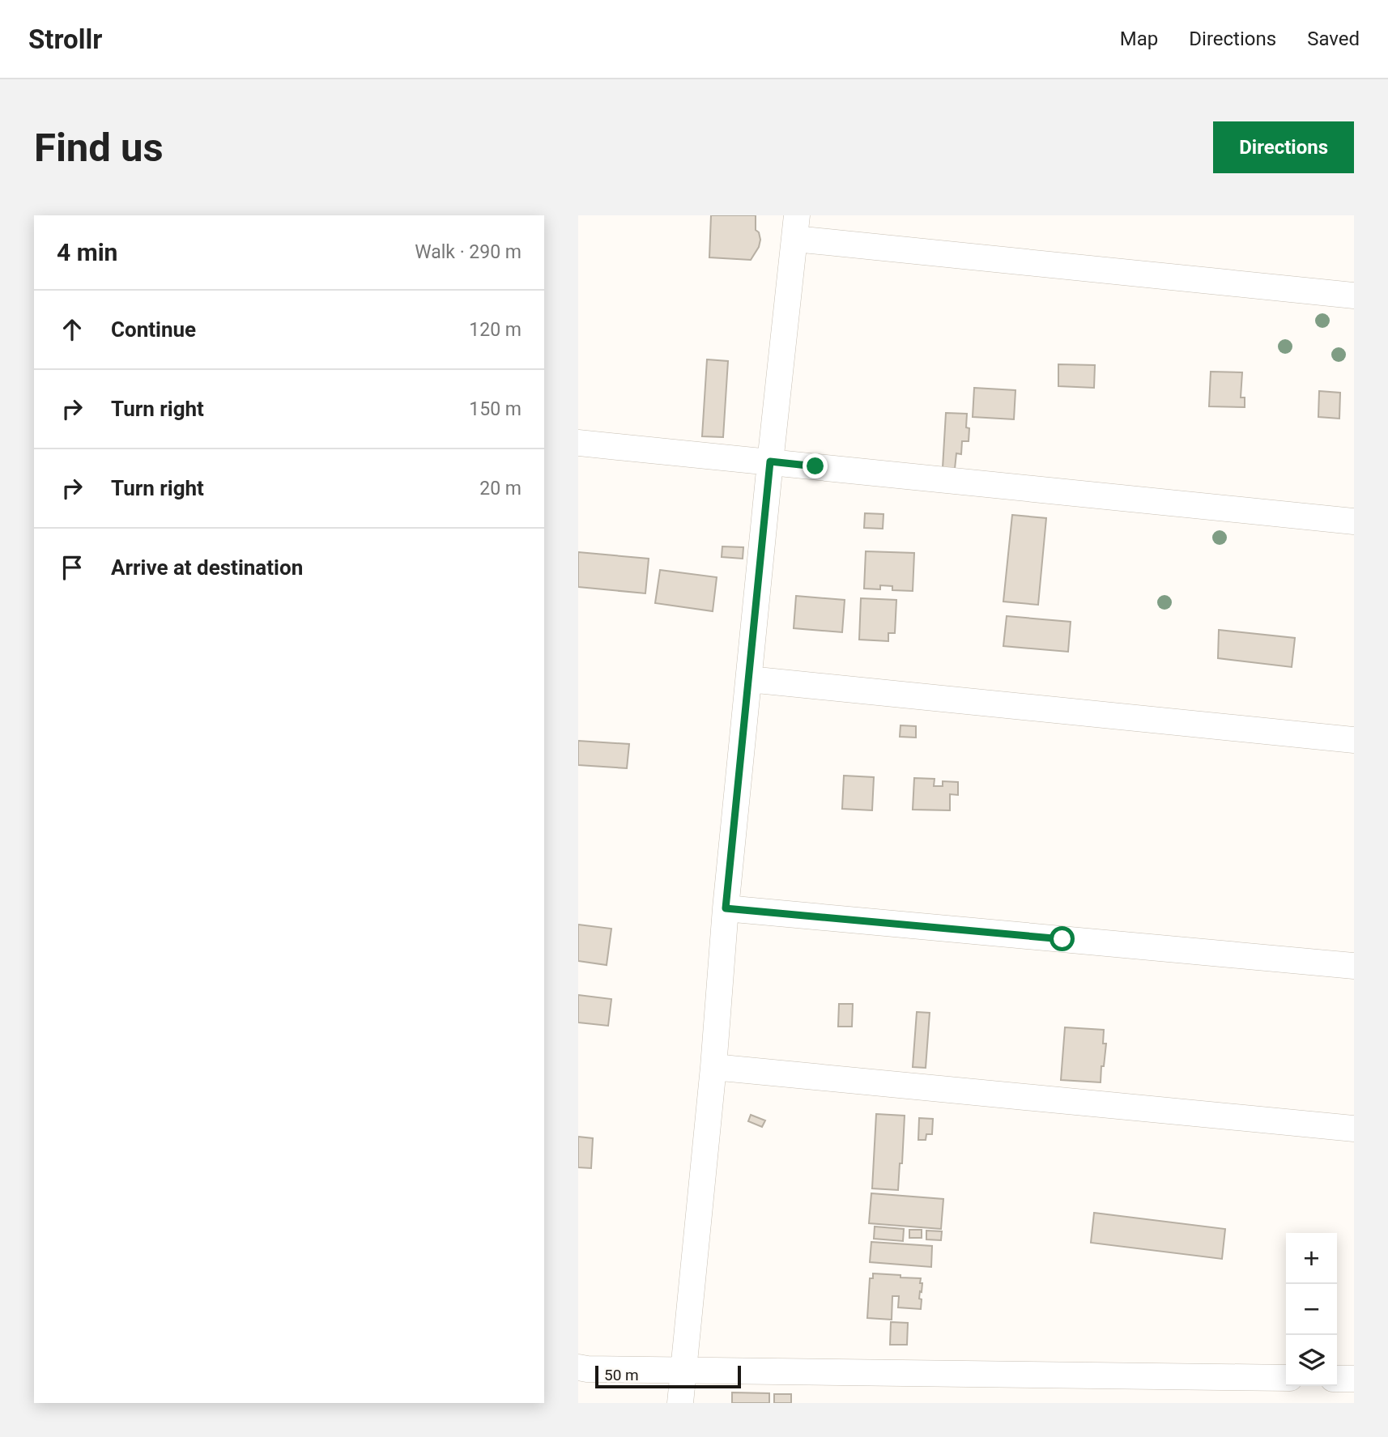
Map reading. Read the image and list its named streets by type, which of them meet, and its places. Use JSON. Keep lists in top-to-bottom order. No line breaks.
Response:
{"scale_bar":"50 m","page":{"header":"Strollr","nav":["Map","Directions","Saved"],"buttons":"Directions","title":"Find us","heading":["4 min","Walk · 290 m"],"list":[["Continue","120 m"],["Turn right","150 m"],["Turn right","20 m"],"Arrive at destination"],"map_buttons":["+","−"],"scale":"50 m"}}
